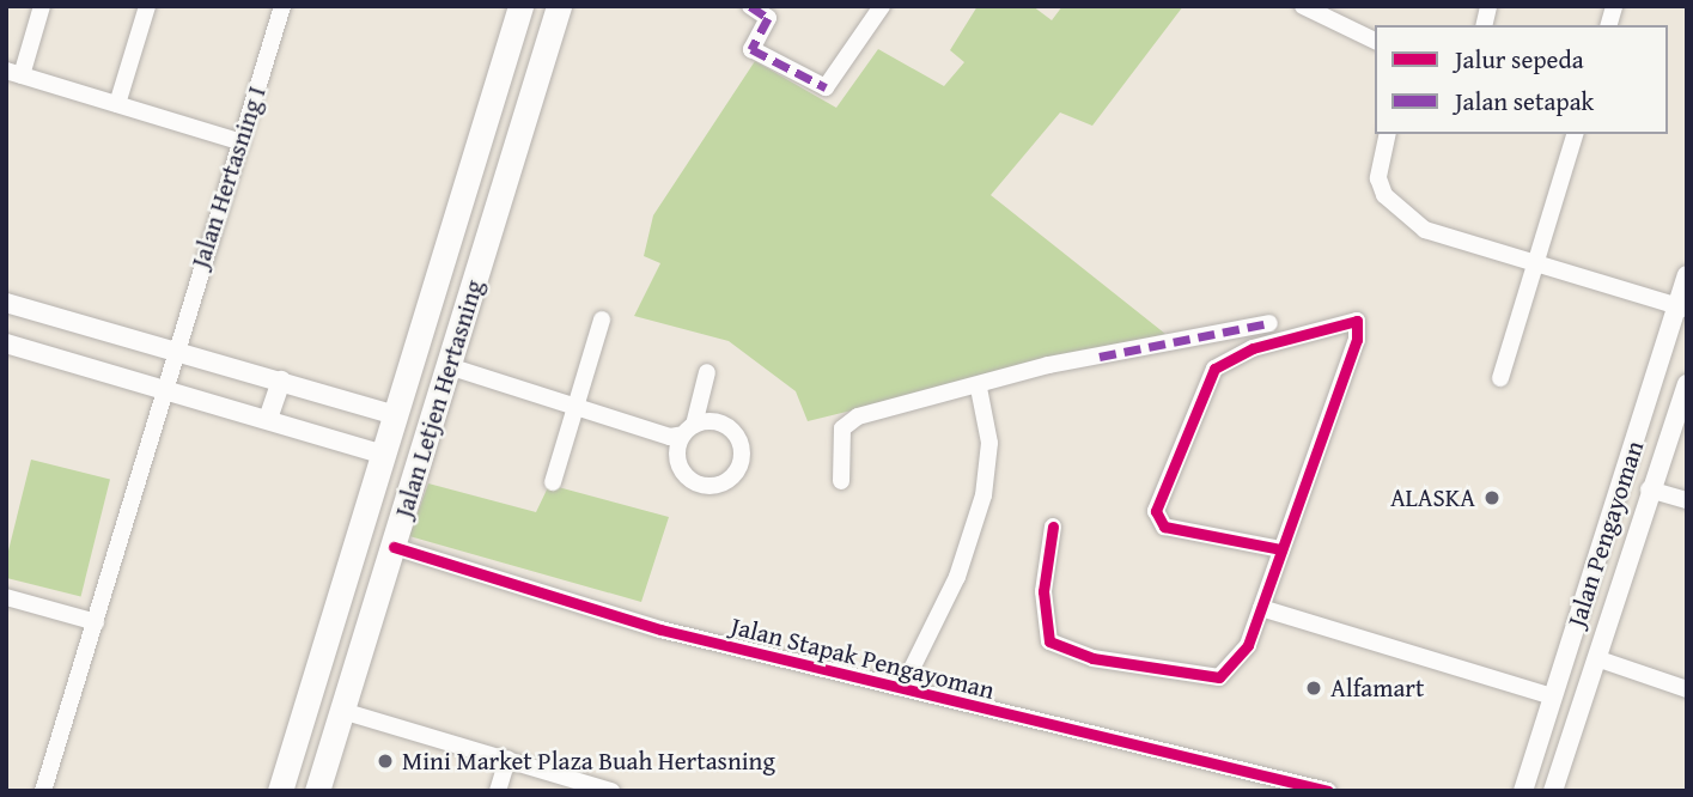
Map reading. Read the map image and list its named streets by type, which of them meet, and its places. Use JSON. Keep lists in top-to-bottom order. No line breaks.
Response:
{"streets":{"main road":["Jalan Letjen Hertasning"],"street":["Jalan Hertasning I","Jalan Pengayoman","Jalan Stapak Pengayoman"]},"crossings":[["Jalan Letjen Hertasning","Jalan Stapak Pengayoman"]],"places":["ALASKA","Alfamart","Mini Market Plaza Buah Hertasning"],"legend":["Jalur sepeda","Jalan setapak"]}
